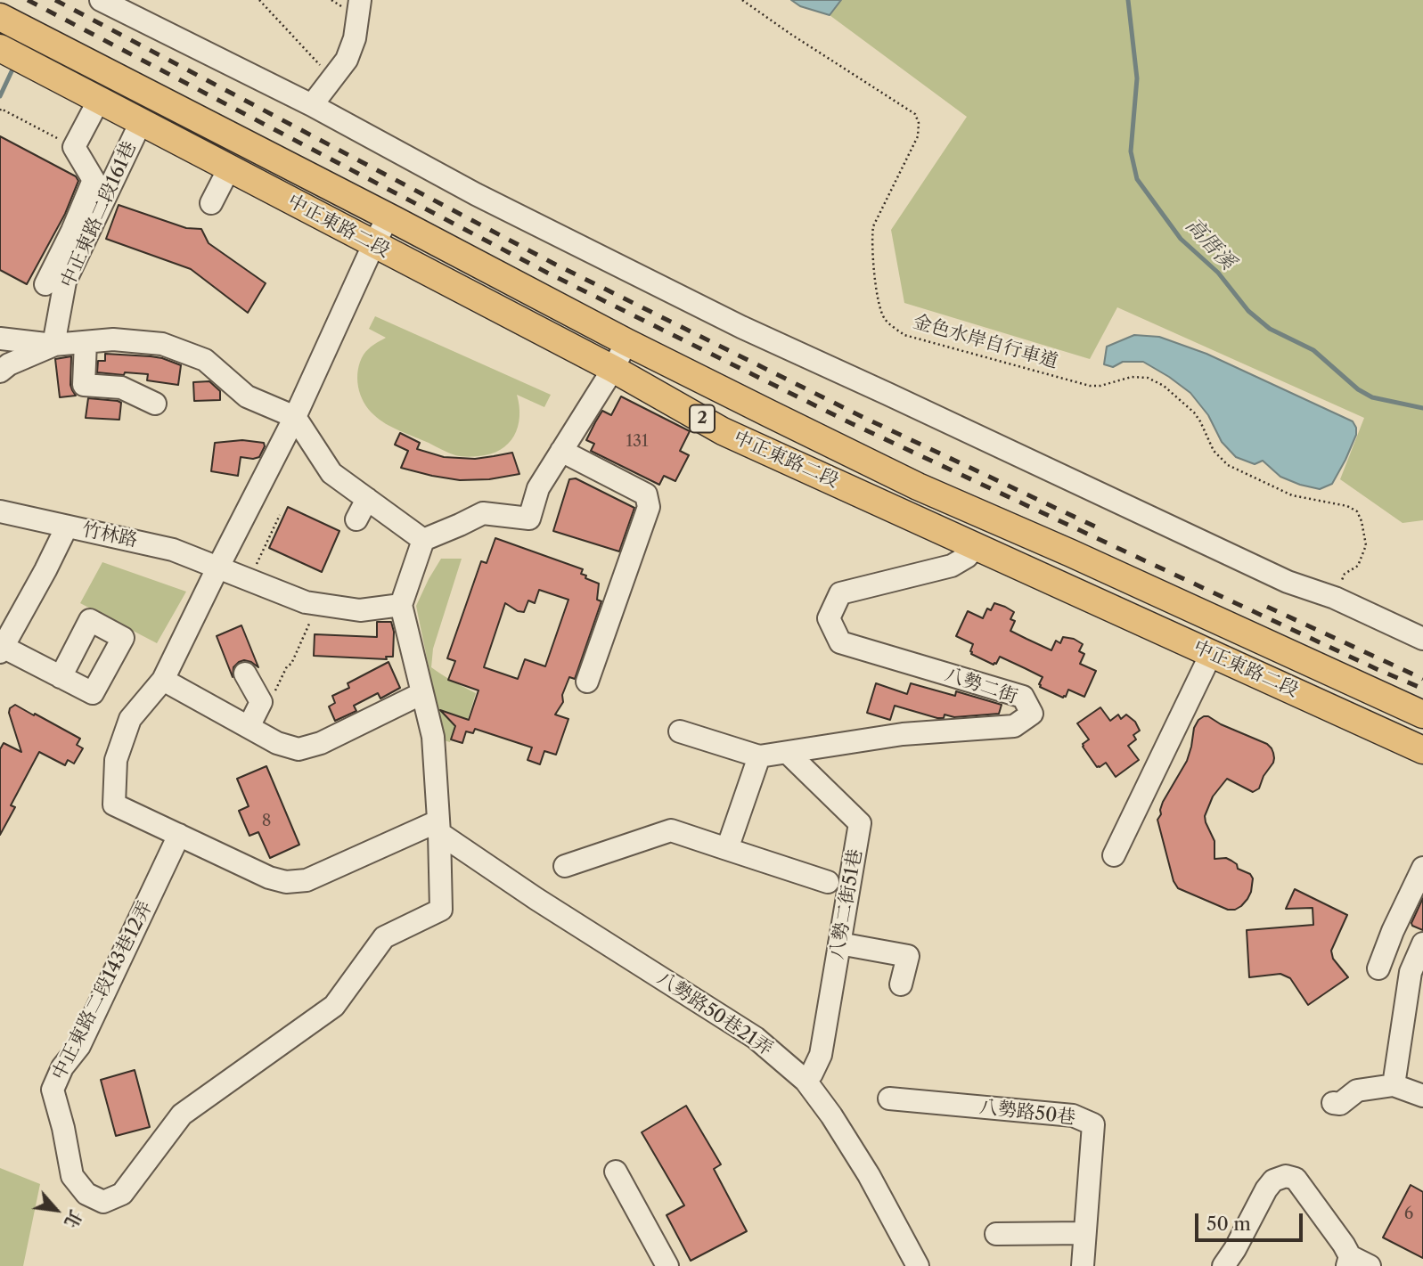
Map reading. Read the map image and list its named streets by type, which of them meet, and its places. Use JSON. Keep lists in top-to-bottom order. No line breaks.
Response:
{"streets":{"main road":["中正東路二段","2"],"street":["中正東路二段161巷","竹林路","八勢二街","八勢二街51巷","中正東路二段143巷12弄","八勢路50巷21弄","八勢路50巷"],"path":["金色水岸自行車道"]},"crossings":[["中正東路二段161巷","中正東路二段"],["中正東路二段","八勢二街"],["八勢二街","八勢二街51巷"],["八勢二街51巷","八勢路50巷21弄"],["中正東路二段143巷12弄","八勢路50巷21弄"]],"water":["高厝溪"],"house_numbers":["131","8","6"],"scale_bar":"50 m","north":"bottom right"}
